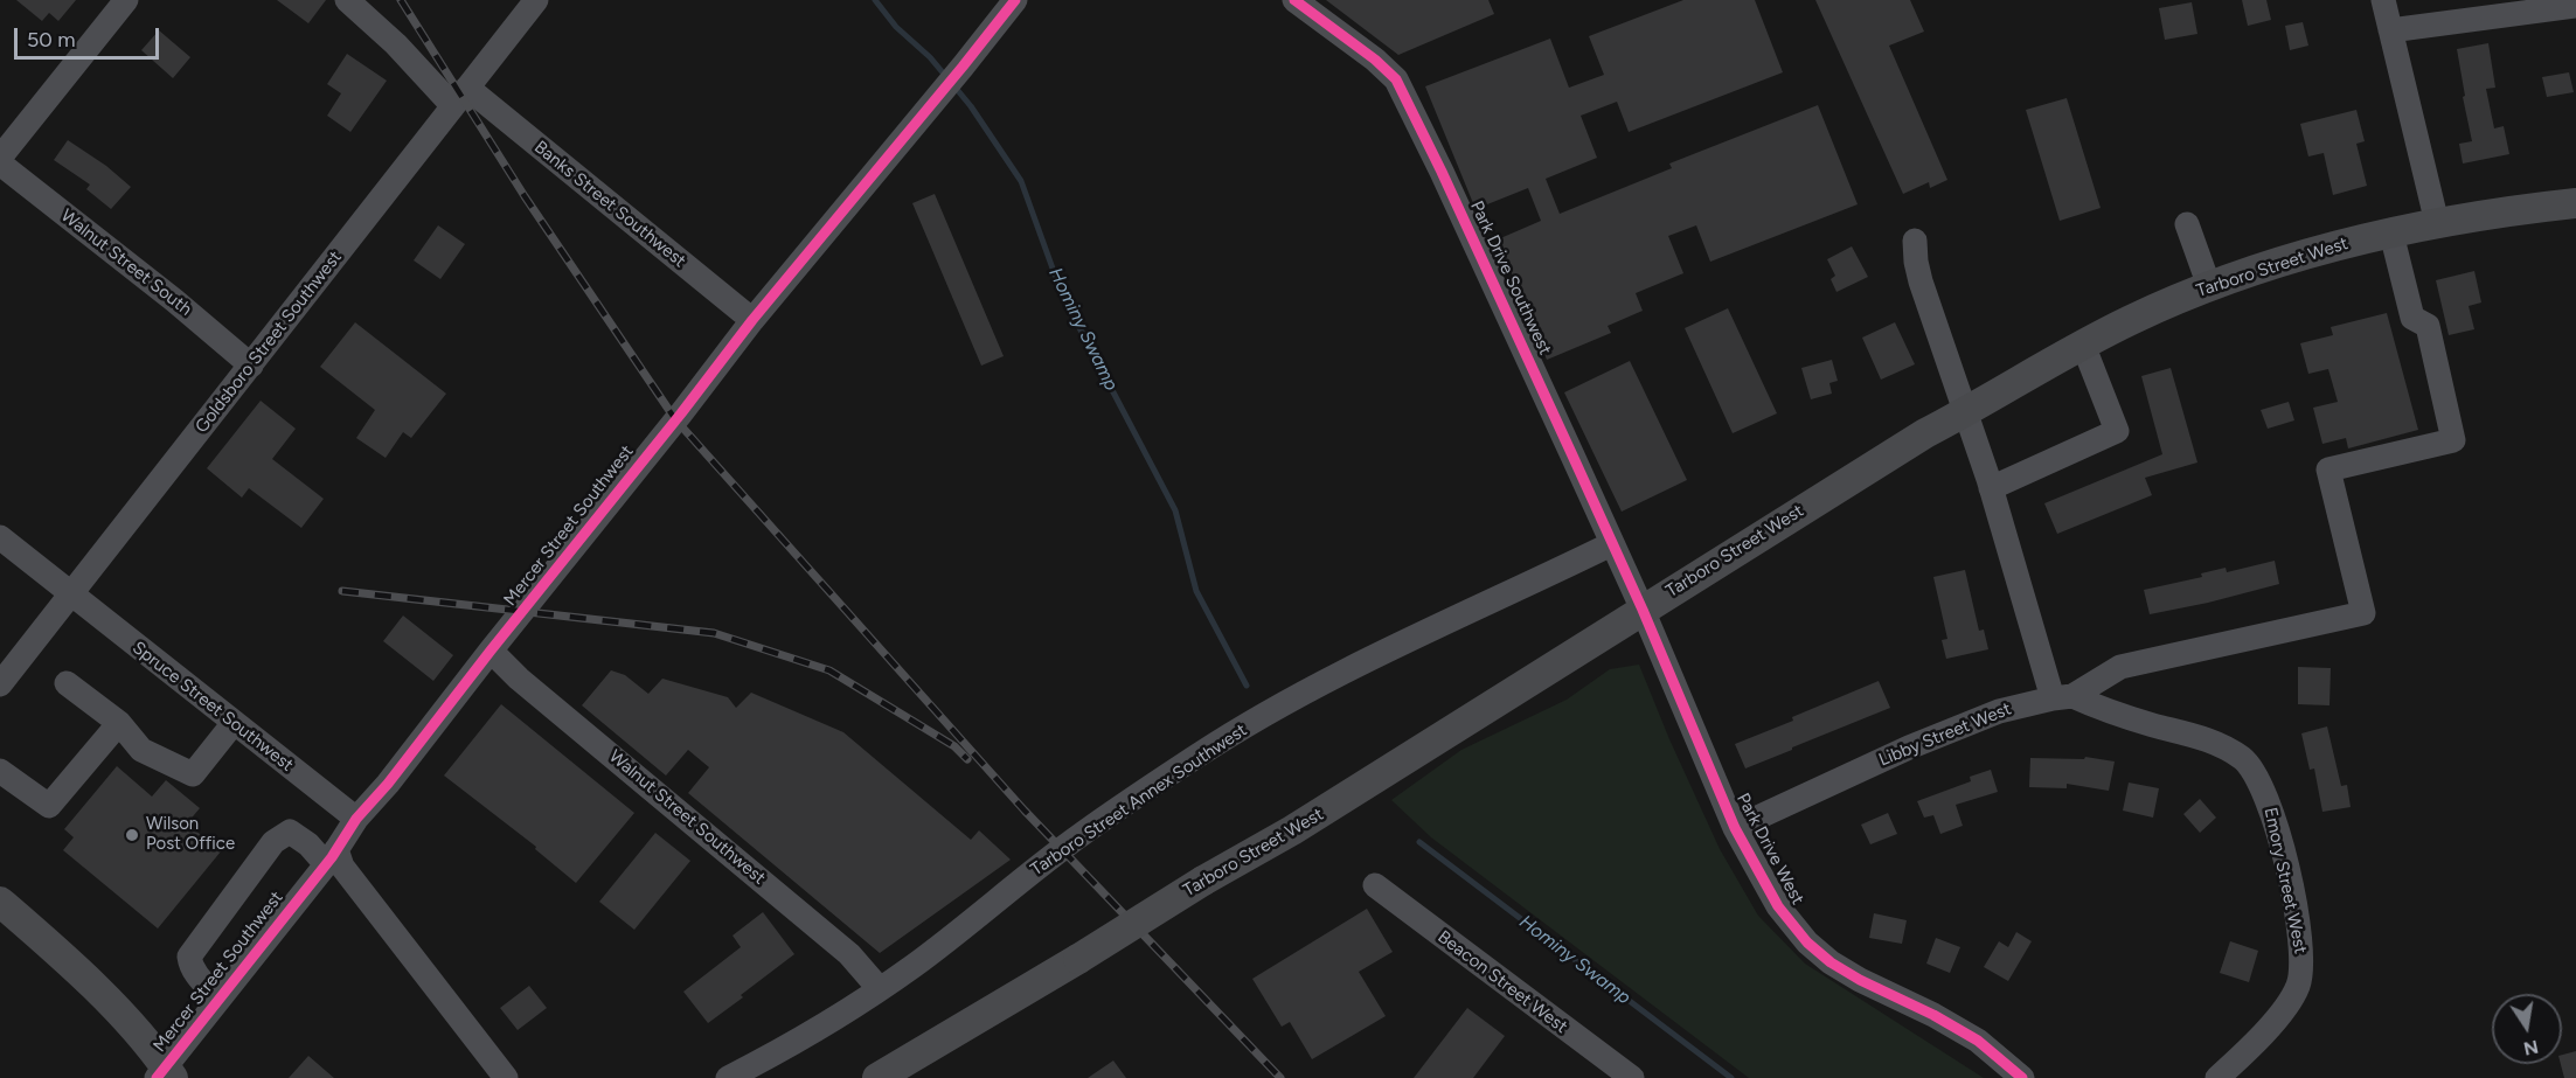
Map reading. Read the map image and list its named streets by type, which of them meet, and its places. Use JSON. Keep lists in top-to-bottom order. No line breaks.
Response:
{"streets":{"main road":["Tarboro Street West"],"street":["Banks Street Southwest","Walnut Street South","Park Drive Southwest","Goldsboro Street Southwest","Mercer Street Southwest","Spruce Street Southwest","Libby Street West","Tarboro Street Annex Southwest","Walnut Street Southwest","Park Drive West","Emory Street West","Beacon Street West"]},"crossings":[["Banks Street Southwest","Goldsboro Street Southwest"],["Banks Street Southwest","Mercer Street Southwest"],["Walnut Street South","Goldsboro Street Southwest"],["Tarboro Street West","Park Drive Southwest"],["Tarboro Street West","Libby Street West"],["Tarboro Street West","Park Drive West"],["Park Drive Southwest","Tarboro Street Annex Southwest"],["Park Drive Southwest","Park Drive West"],["Goldsboro Street Southwest","Spruce Street Southwest"],["Mercer Street Southwest","Spruce Street Southwest"],["Mercer Street Southwest","Walnut Street Southwest"],["Libby Street West","Park Drive West"],["Libby Street West","Emory Street West"],["Tarboro Street Annex Southwest","Walnut Street Southwest"]],"water":["Hominy Swamp"],"places":["Wilson Post Office"],"scale_bar":"50 m","north":"bottom"}
